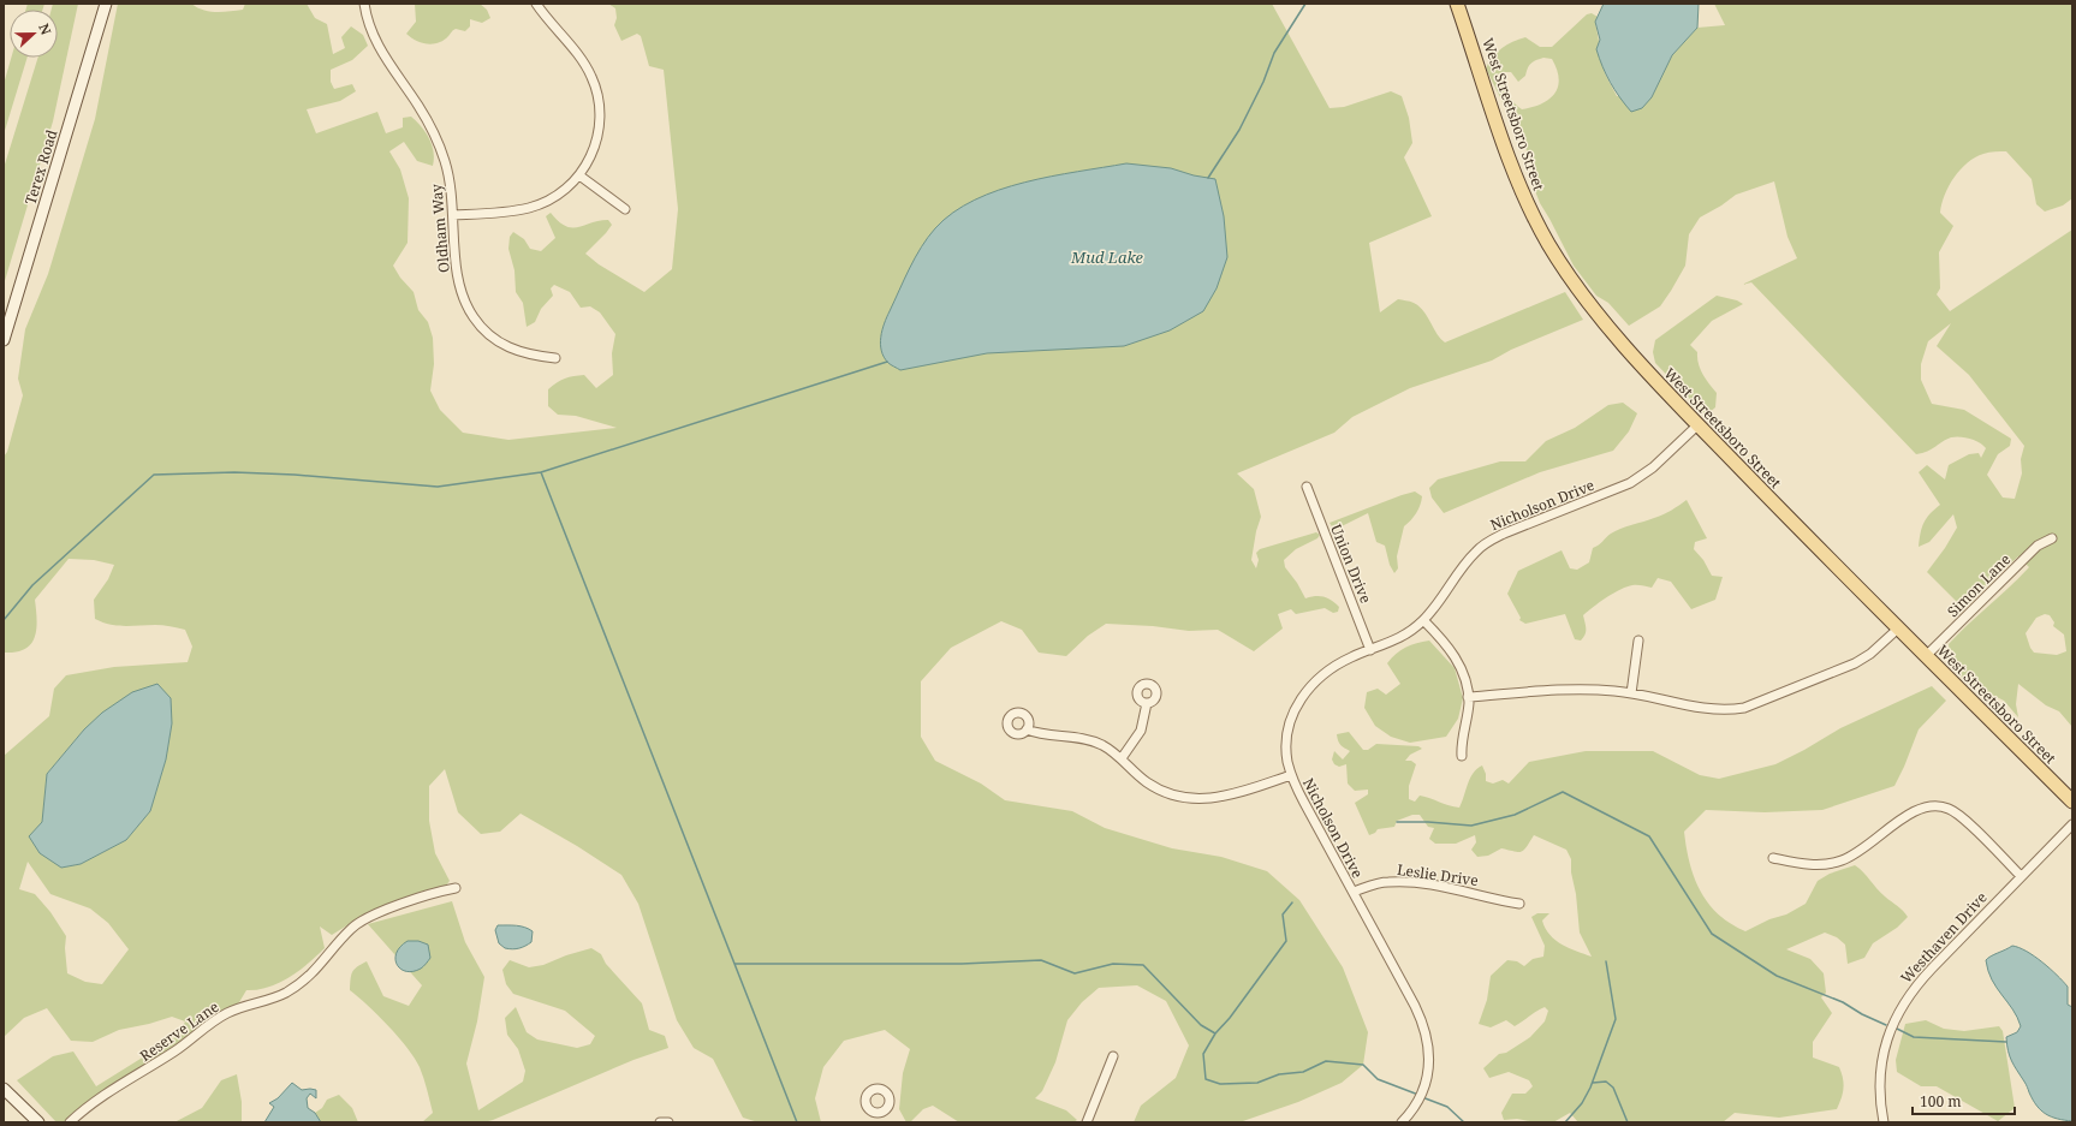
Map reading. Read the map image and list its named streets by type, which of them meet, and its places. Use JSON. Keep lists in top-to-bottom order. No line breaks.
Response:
{"streets":{"main road":["West Streetsboro Street","Terex Road"],"street":["Oldham Way","Nicholson Drive","Union Drive","Simon Lane","Leslie Drive","Westhaven Drive","Reserve Lane"]},"crossings":[["West Streetsboro Street","Nicholson Drive"],["West Streetsboro Street","Simon Lane"],["Nicholson Drive","Union Drive"],["Nicholson Drive","Leslie Drive"]],"water":["Mud Lake"],"scale_bar":"100 m","north":"right"}
